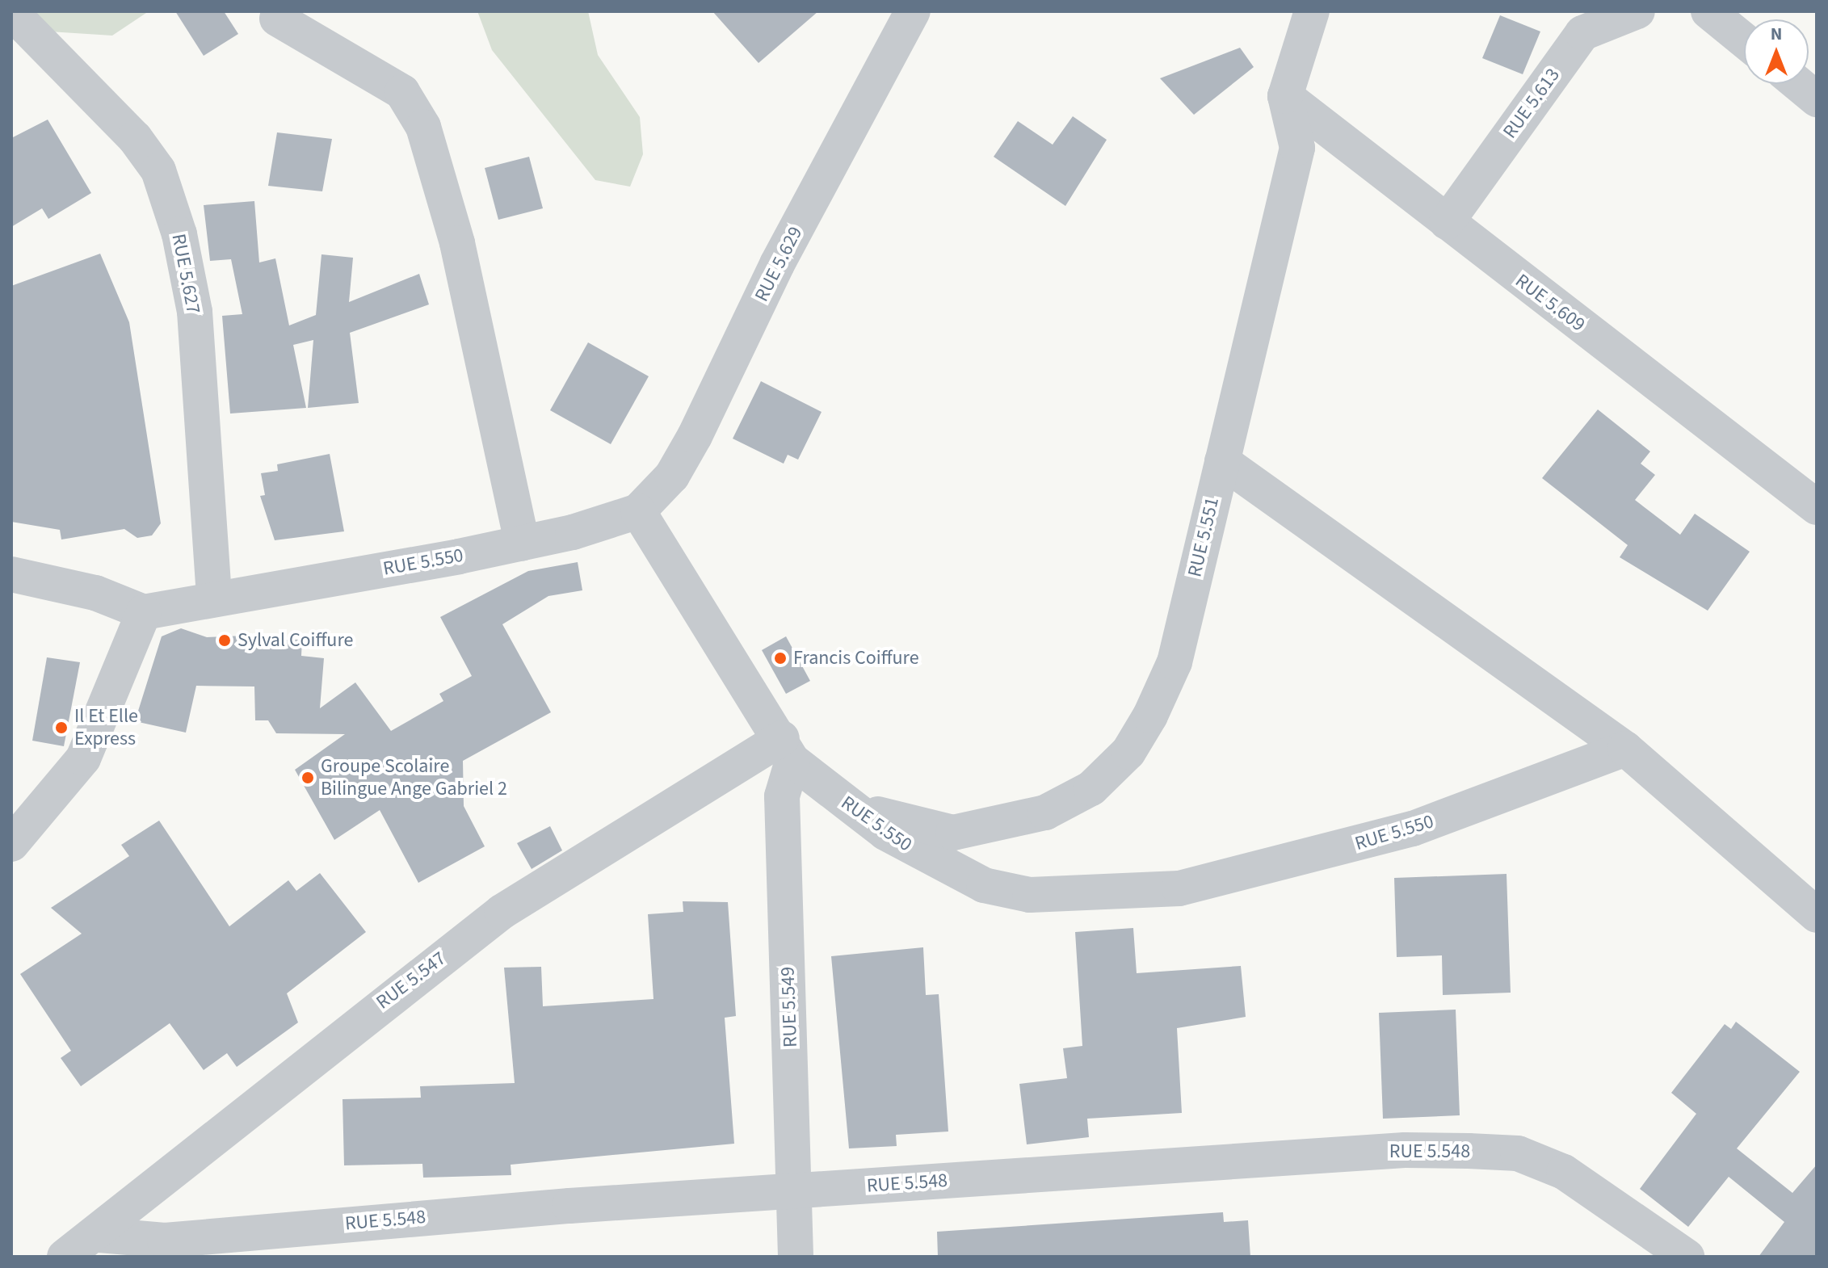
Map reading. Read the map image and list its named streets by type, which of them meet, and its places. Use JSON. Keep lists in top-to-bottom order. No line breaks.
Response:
{"streets":{"street":["RUE 5.613","RUE 5.629","RUE 5.627","RUE 5.609","RUE 5.551","RUE 5.550","RUE 5.547","RUE 5.549","RUE 5.548"]},"crossings":[["RUE 5.613","RUE 5.609"],["RUE 5.629","RUE 5.550"],["RUE 5.627","RUE 5.550"],["RUE 5.609","RUE 5.551"],["RUE 5.551","RUE 5.550"],["RUE 5.550","RUE 5.547"],["RUE 5.550","RUE 5.549"],["RUE 5.547","RUE 5.549"],["RUE 5.547","RUE 5.548"],["RUE 5.549","RUE 5.548"]],"places":["Sylval Coiffure","Francis Coiffure","Il Et Elle Express","Groupe Scolaire Bilingue Ange Gabriel 2"],"north":"top"}
